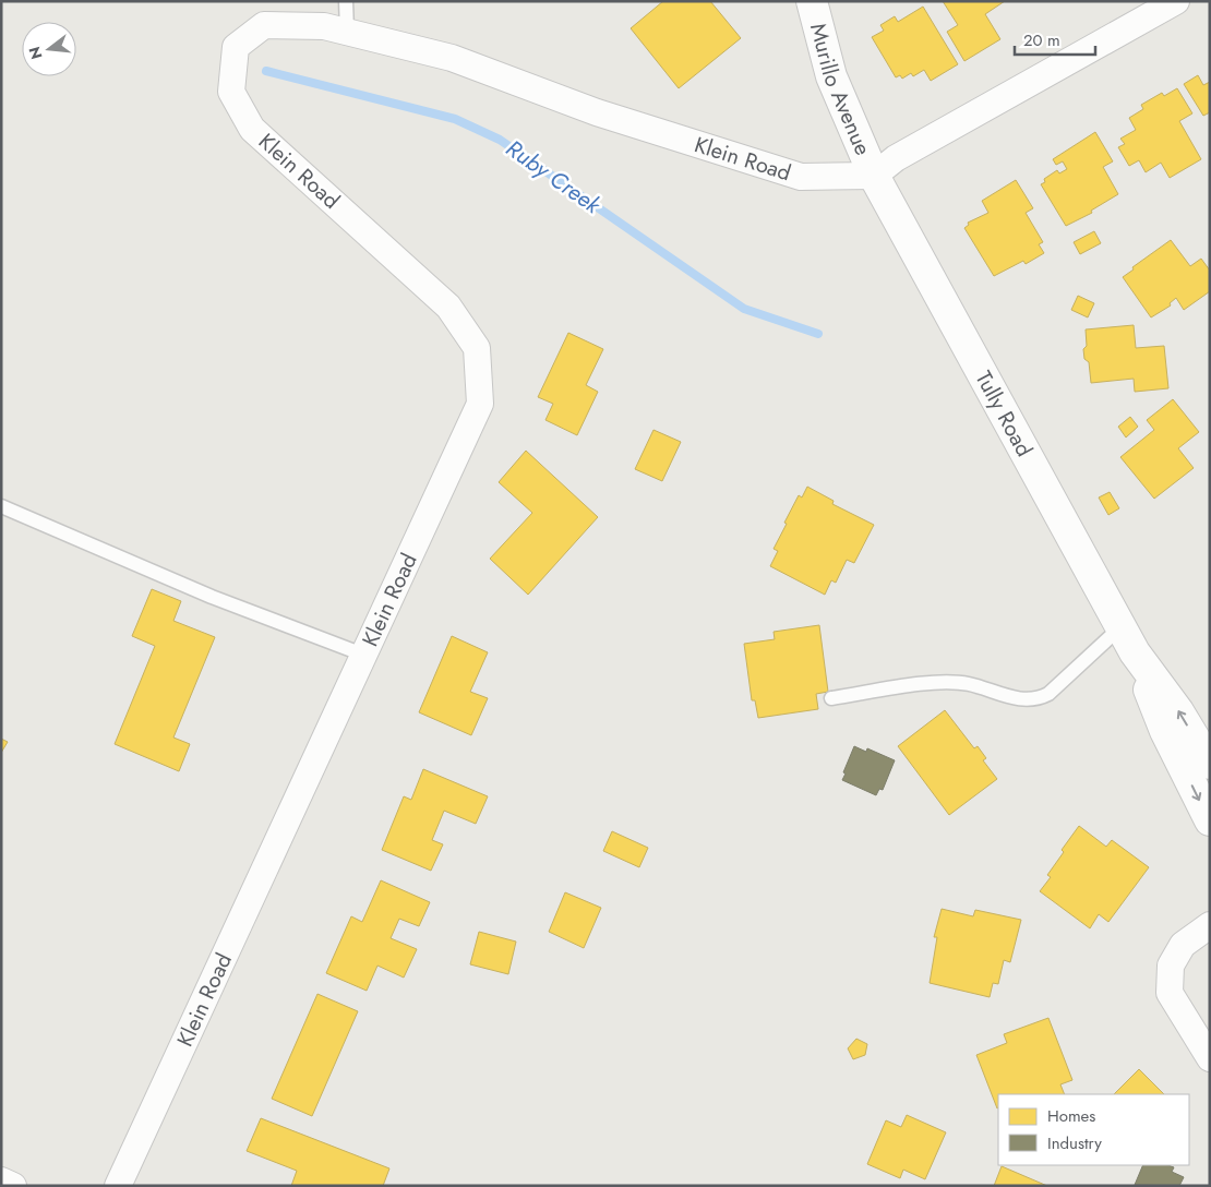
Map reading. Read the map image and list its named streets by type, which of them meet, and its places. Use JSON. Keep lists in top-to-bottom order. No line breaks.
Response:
{"streets":{"street":["Murillo Avenue","Klein Road","Tully Road"]},"crossings":[["Murillo Avenue","Klein Road"],["Murillo Avenue","Tully Road"],["Klein Road","Tully Road"]],"water":["Ruby Creek"],"legend":["Homes","Industry"],"scale_bar":"20 m","north":"left"}
